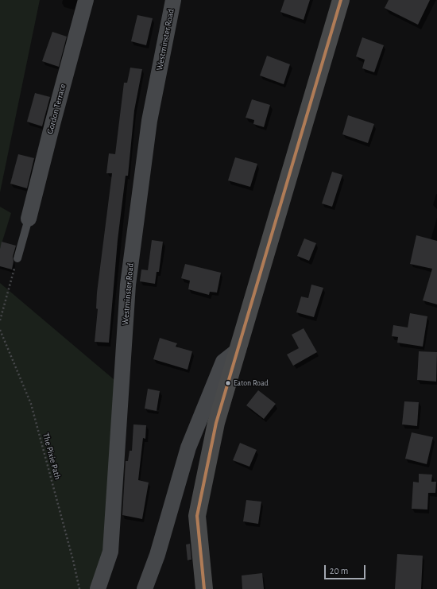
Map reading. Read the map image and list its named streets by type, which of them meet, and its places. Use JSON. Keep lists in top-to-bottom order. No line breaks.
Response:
{"streets":{"street":["Westminster Road","Gordon Terrace"],"path":["The Pixie Path"]},"places":["Eaton Road"],"scale_bar":"20 m"}
